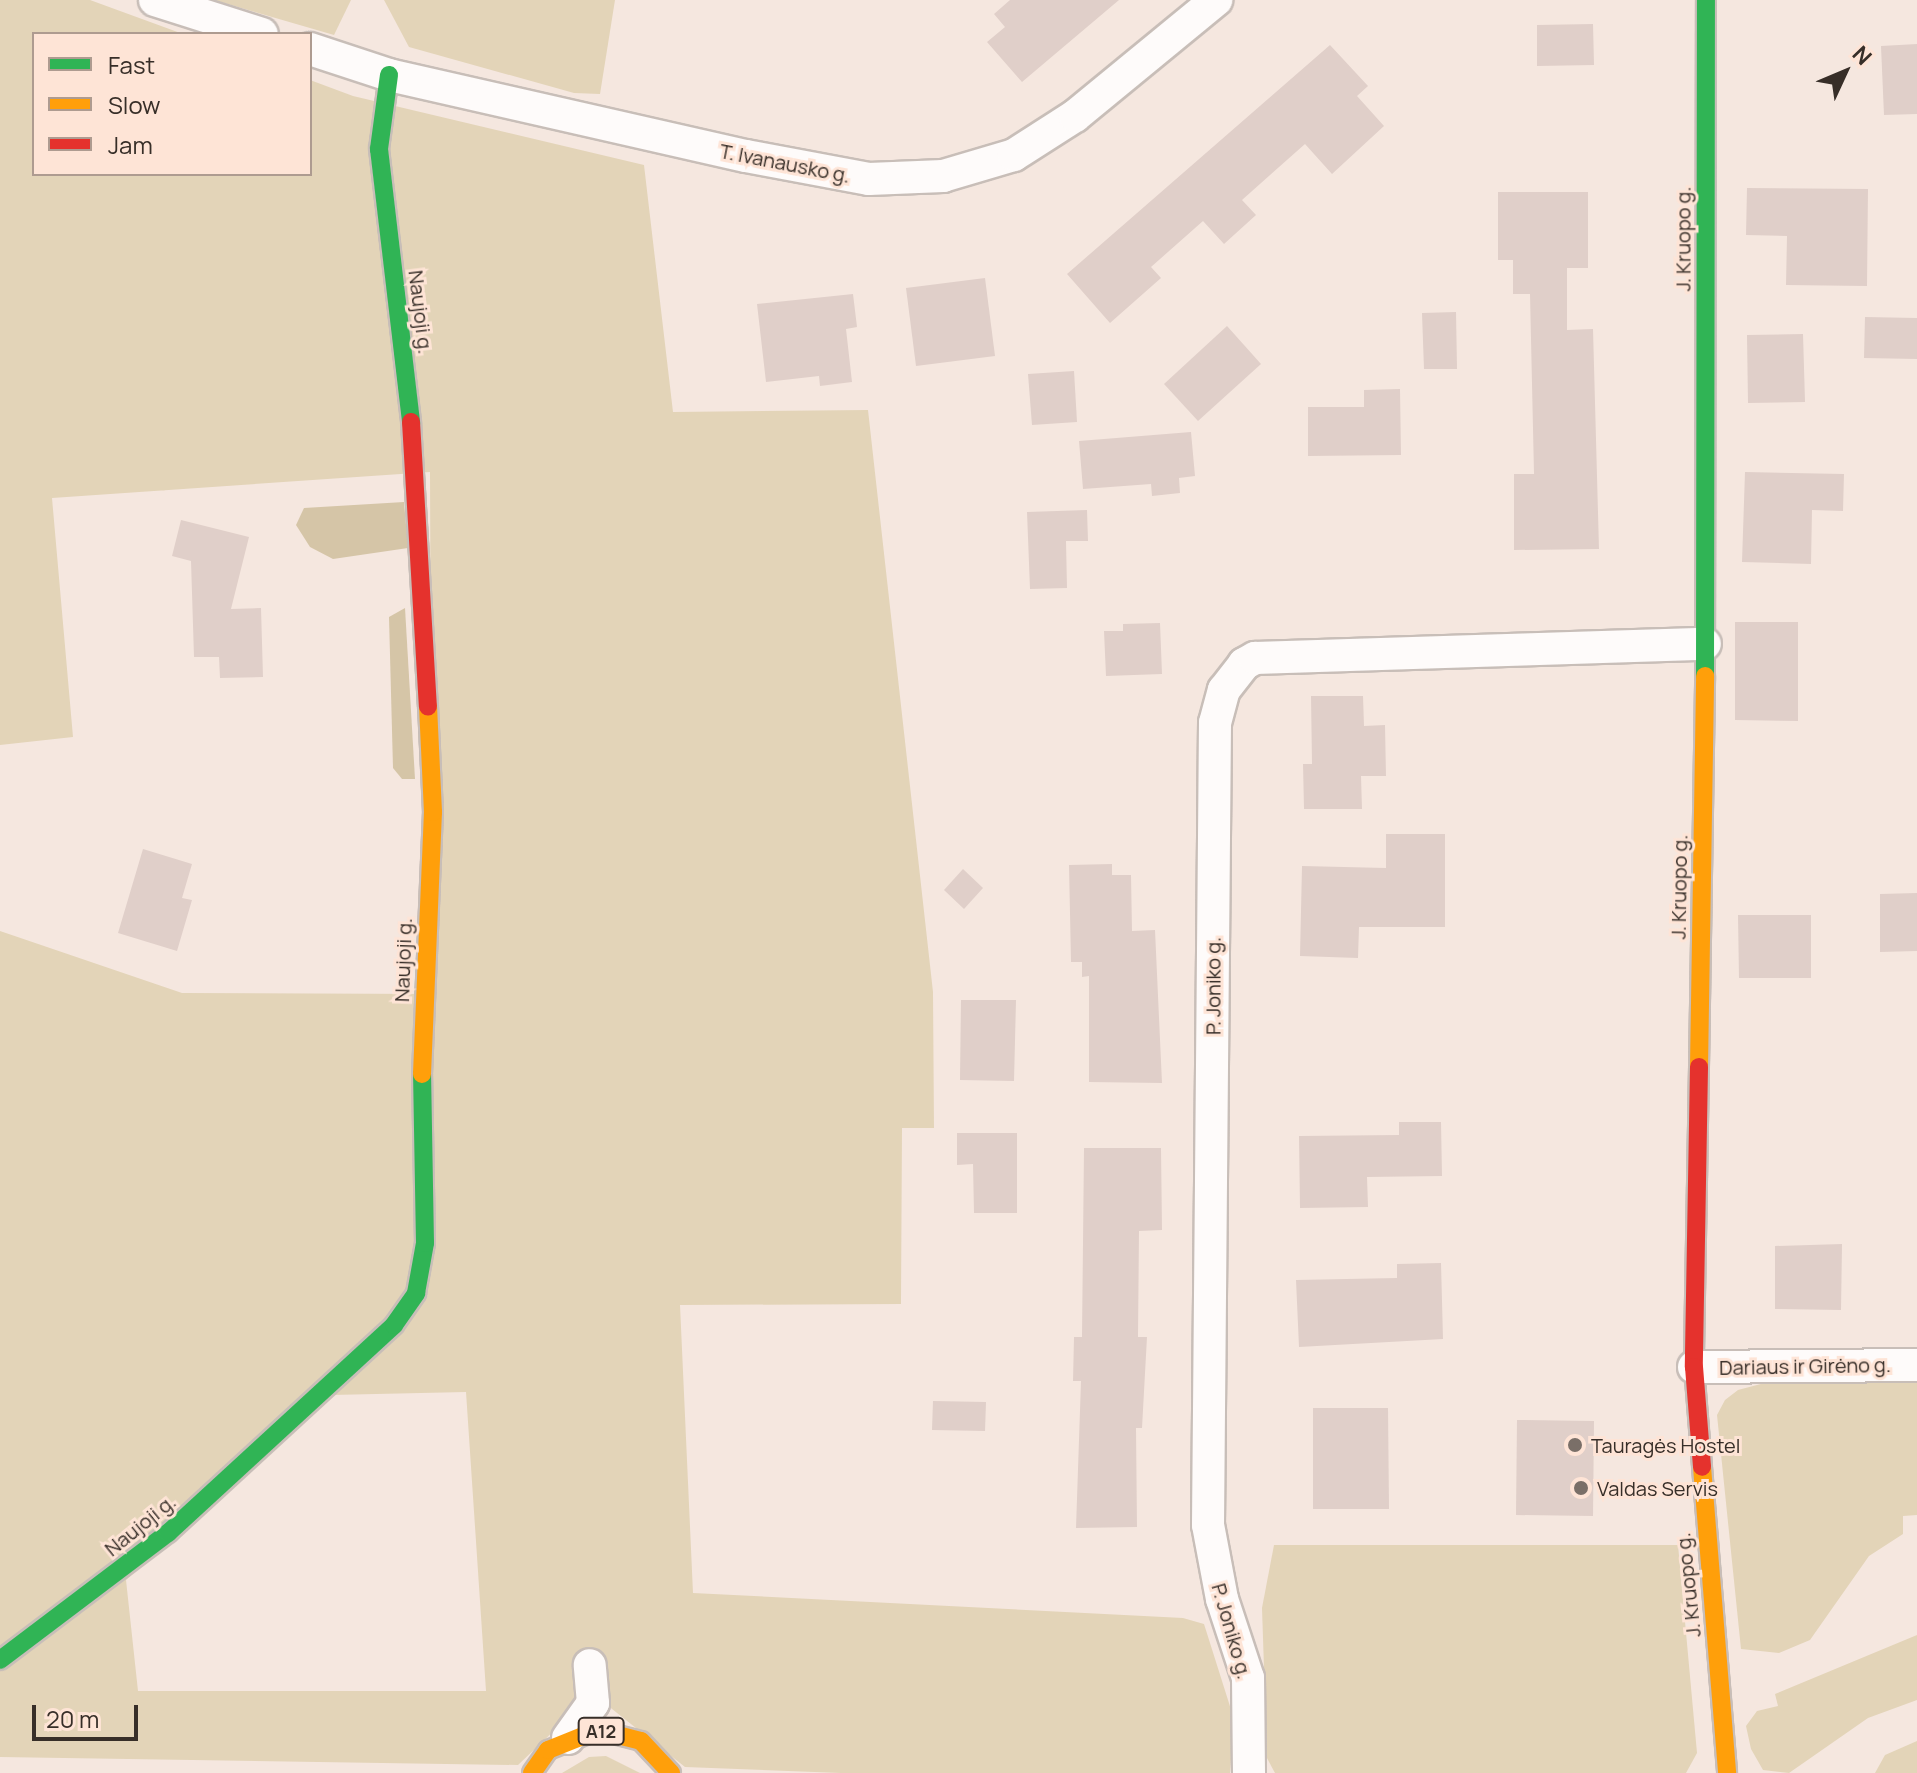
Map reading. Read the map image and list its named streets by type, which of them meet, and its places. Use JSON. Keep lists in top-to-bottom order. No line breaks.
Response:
{"streets":{"main road":["J. Kruopo g.","Naujoji g.","A12"],"street":["T. Ivanausko g.","P. Joniko g.","Dariaus ir Girėno g."]},"crossings":[["T. Ivanausko g.","Naujoji g."],["J. Kruopo g.","P. Joniko g."],["J. Kruopo g.","Dariaus ir Girėno g."]],"places":["Tauragės Hostel","Valdas Servis"],"legend":["Fast","Slow","Jam"],"scale_bar":"20 m","north":"top right"}
